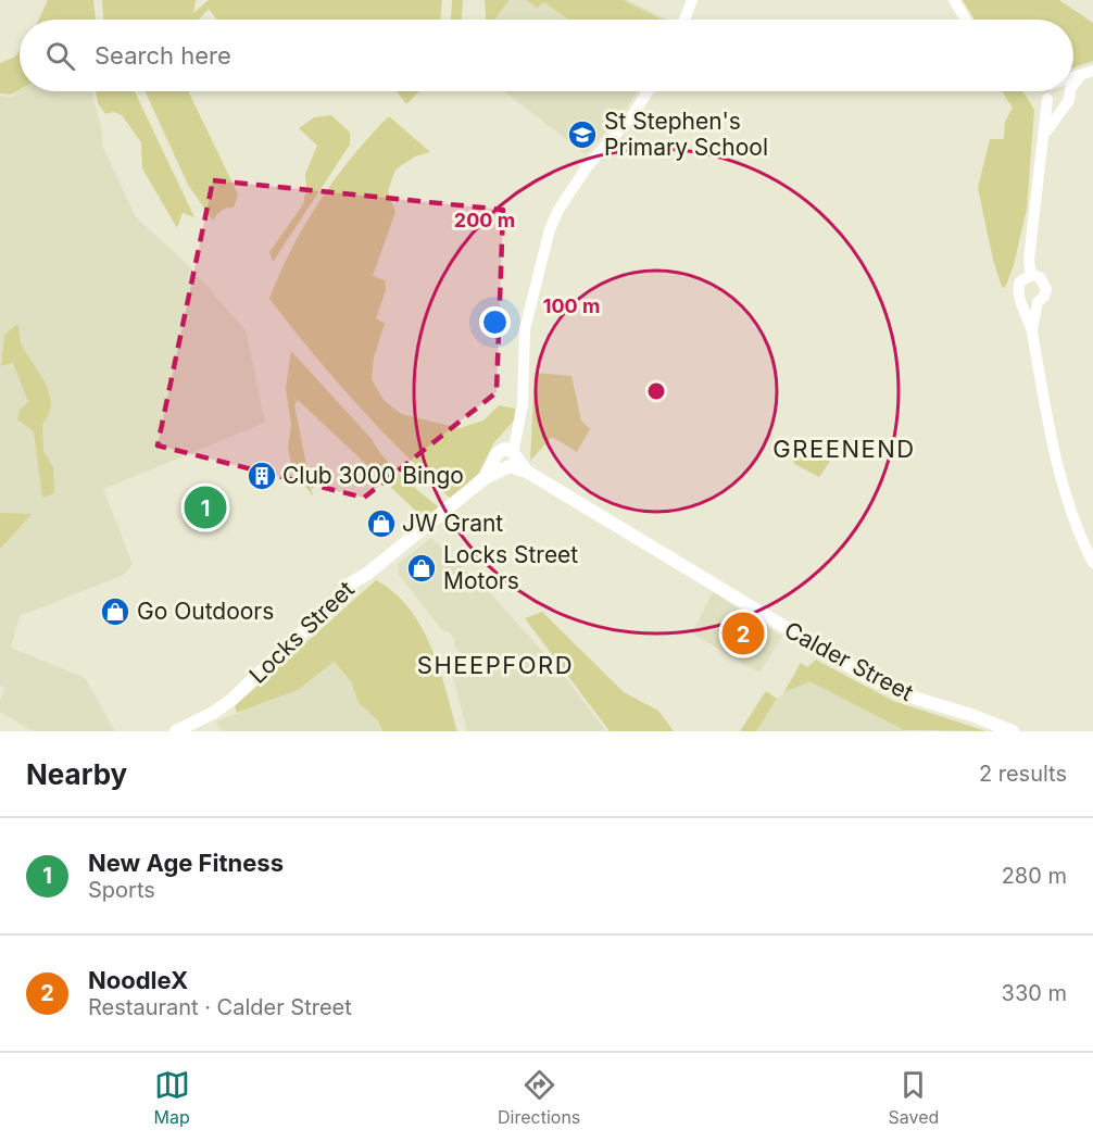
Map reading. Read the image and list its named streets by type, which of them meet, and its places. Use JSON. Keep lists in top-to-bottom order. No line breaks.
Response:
{"streets":{"main road":["Locks Street","Calder Street"]},"crossings":[["Locks Street","Calder Street"]],"districts":["GREENEND","SHEEPFORD"],"places":{"school or university":["St Stephen's Primary School"],"building":["Club 3000 Bingo"],"shop":["JW Grant","Locks Street Motors","Go Outdoors"]},"page":{"search":"Search here","pins":["1","2"],"heading":["Nearby","2 results"],"list":[{"mark":"1","name":"New Age Fitness","note":"Sports","value":"280 m"},{"mark":"2","name":"NoodleX","note":"Restaurant · Calder Street","value":"330 m"}],"nav":["Map","Directions","Saved"]},"rings":["200 m","100 m"]}
